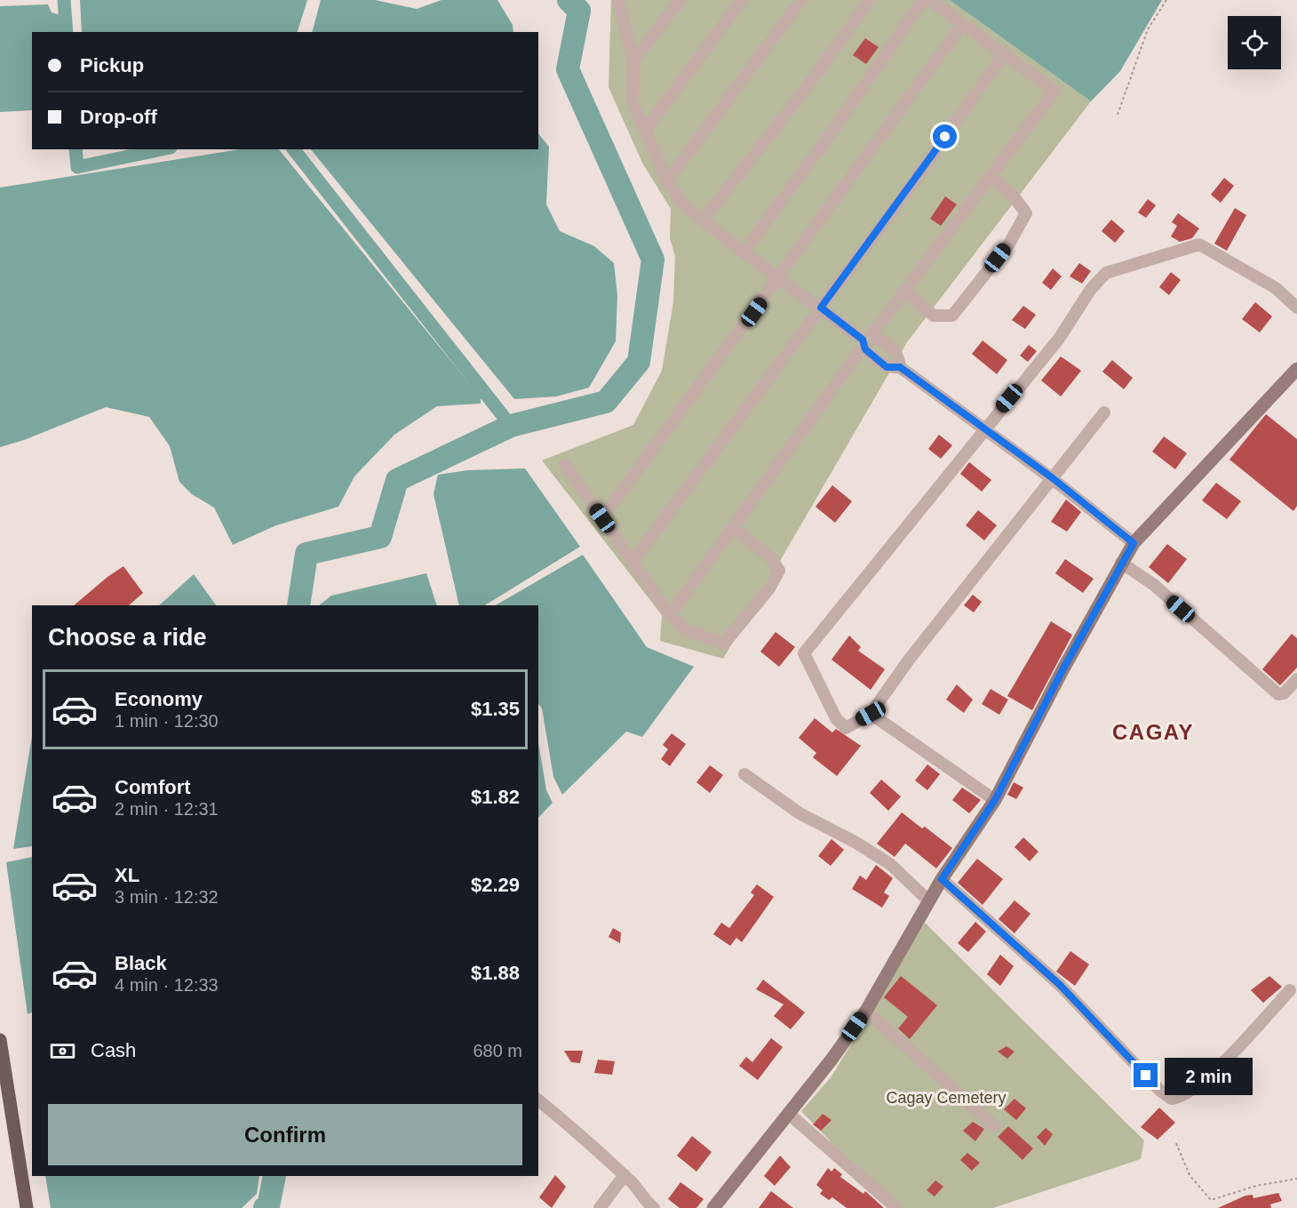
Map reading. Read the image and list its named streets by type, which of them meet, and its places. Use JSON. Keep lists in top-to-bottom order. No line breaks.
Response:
{"districts":["CAGAY"],"parks":["Cagay Cemetery"],"page":{"banner":["Pickup","Drop-off"],"heading":"Choose a ride","list":[{"name":"Economy","note":"1 min · 12:30","value":"$1.35"},{"name":"Comfort","note":"2 min · 12:31","value":"$1.82"},{"name":"XL","note":"3 min · 12:32","value":"$2.29"},{"name":"Black","note":"4 min · 12:33","value":"$1.88"}],"pay":["Cash","680 m"],"bubble":"2 min","buttons":"Confirm"}}
